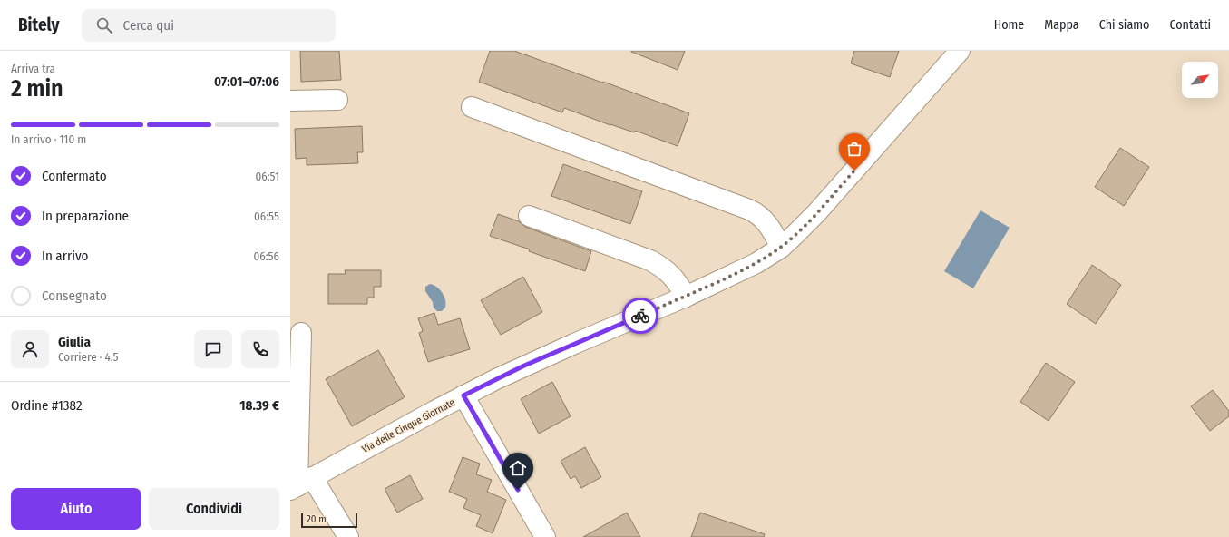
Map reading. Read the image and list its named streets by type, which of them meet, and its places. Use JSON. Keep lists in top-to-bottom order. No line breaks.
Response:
{"streets":{"street":["Via delle Cinque Giornate"]},"scale_bar":"20 m","north":"top right","page":{"header":"Bitely","search":"Cerca qui","nav":["Home","Mappa","Chi siamo","Contatti"],"heading":["2 min","Arriva tra","07:01–07:06"],"panel":["Giulia","Corriere · 4.5","Ordine #1382","18.39 €"],"bar":"In arrivo · 110 m","list":[["Confermato","06:51"],["In preparazione","06:55"],["In arrivo","06:56"],"Consegnato"],"buttons":["Aiuto","Condividi"],"scale":"20 m"}}
